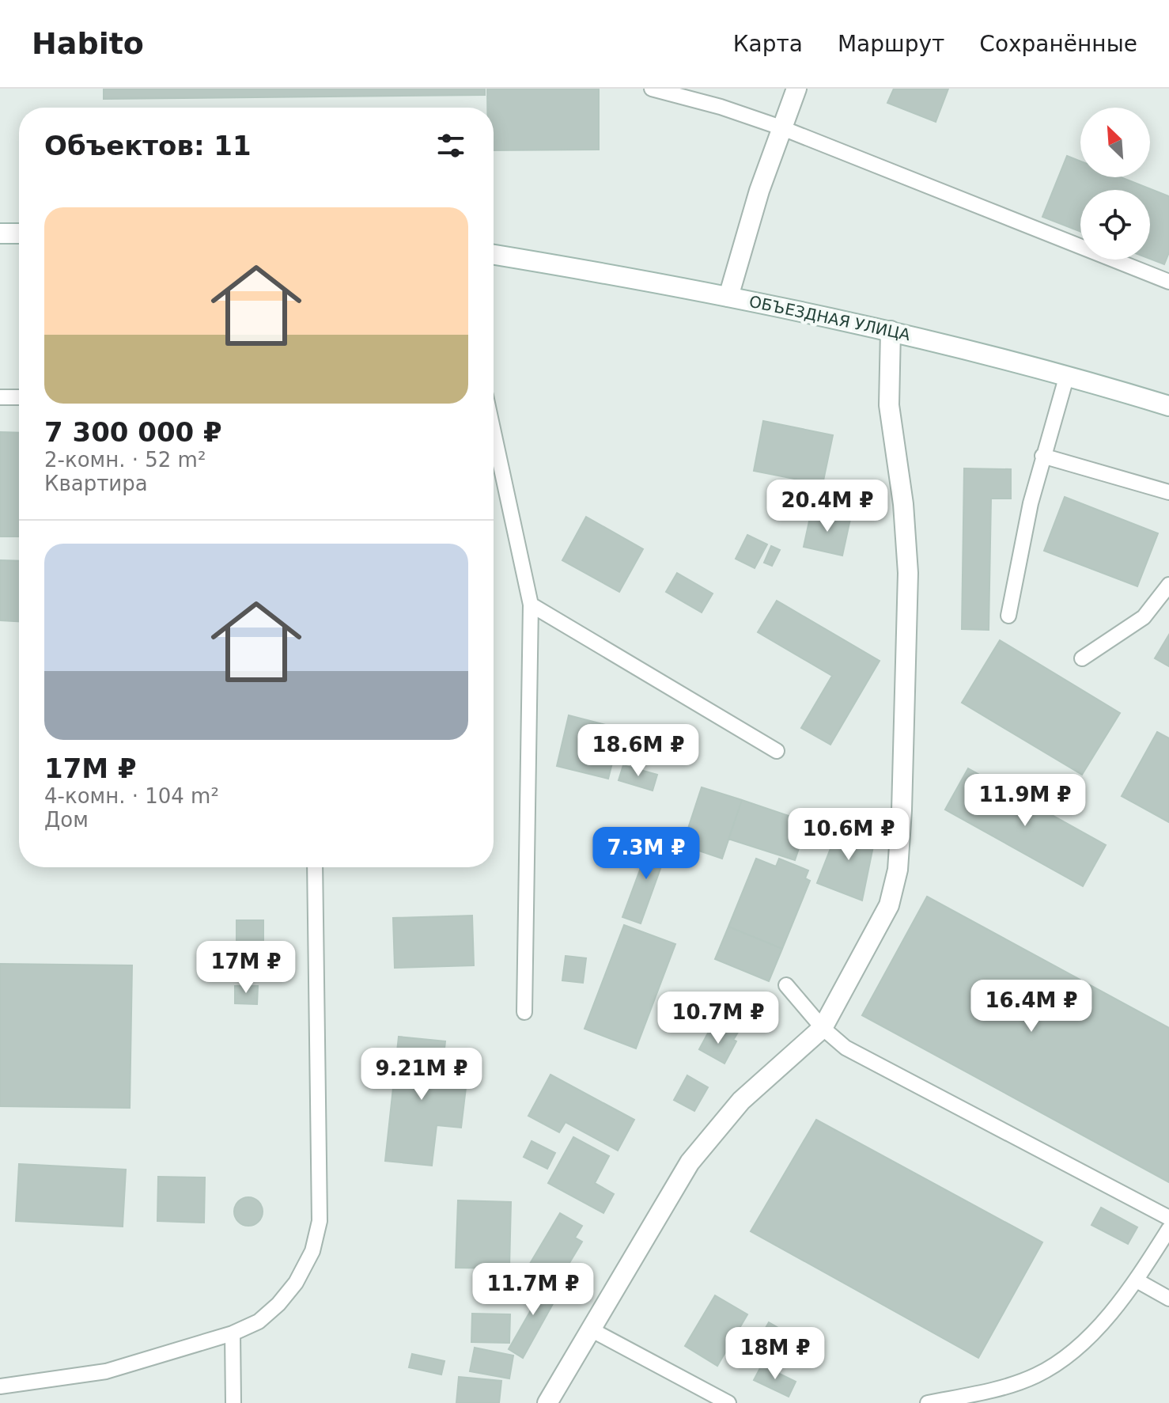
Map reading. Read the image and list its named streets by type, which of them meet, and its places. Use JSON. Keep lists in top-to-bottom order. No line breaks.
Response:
{"streets":{"street":["ОБЪЕЗДНАЯ УЛИЦА"]},"north":"top left","page":{"header":"Habito","nav":["Карта","Маршрут","Сохранённые"],"heading":"Объектов: 11","list":[{"name":"7 300 000 ₽","note":"2-комн. · 52 m² · Квартира"},{"name":"17M ₽","note":"4-комн. · 104 m² · Дом"}],"price":["20.4M ₽","18.6M ₽","11.9M ₽","10.6M ₽","7.3M ₽","17M ₽","16.4M ₽","10.7M ₽","9.21M ₽","11.7M ₽","18M ₽"]}}
